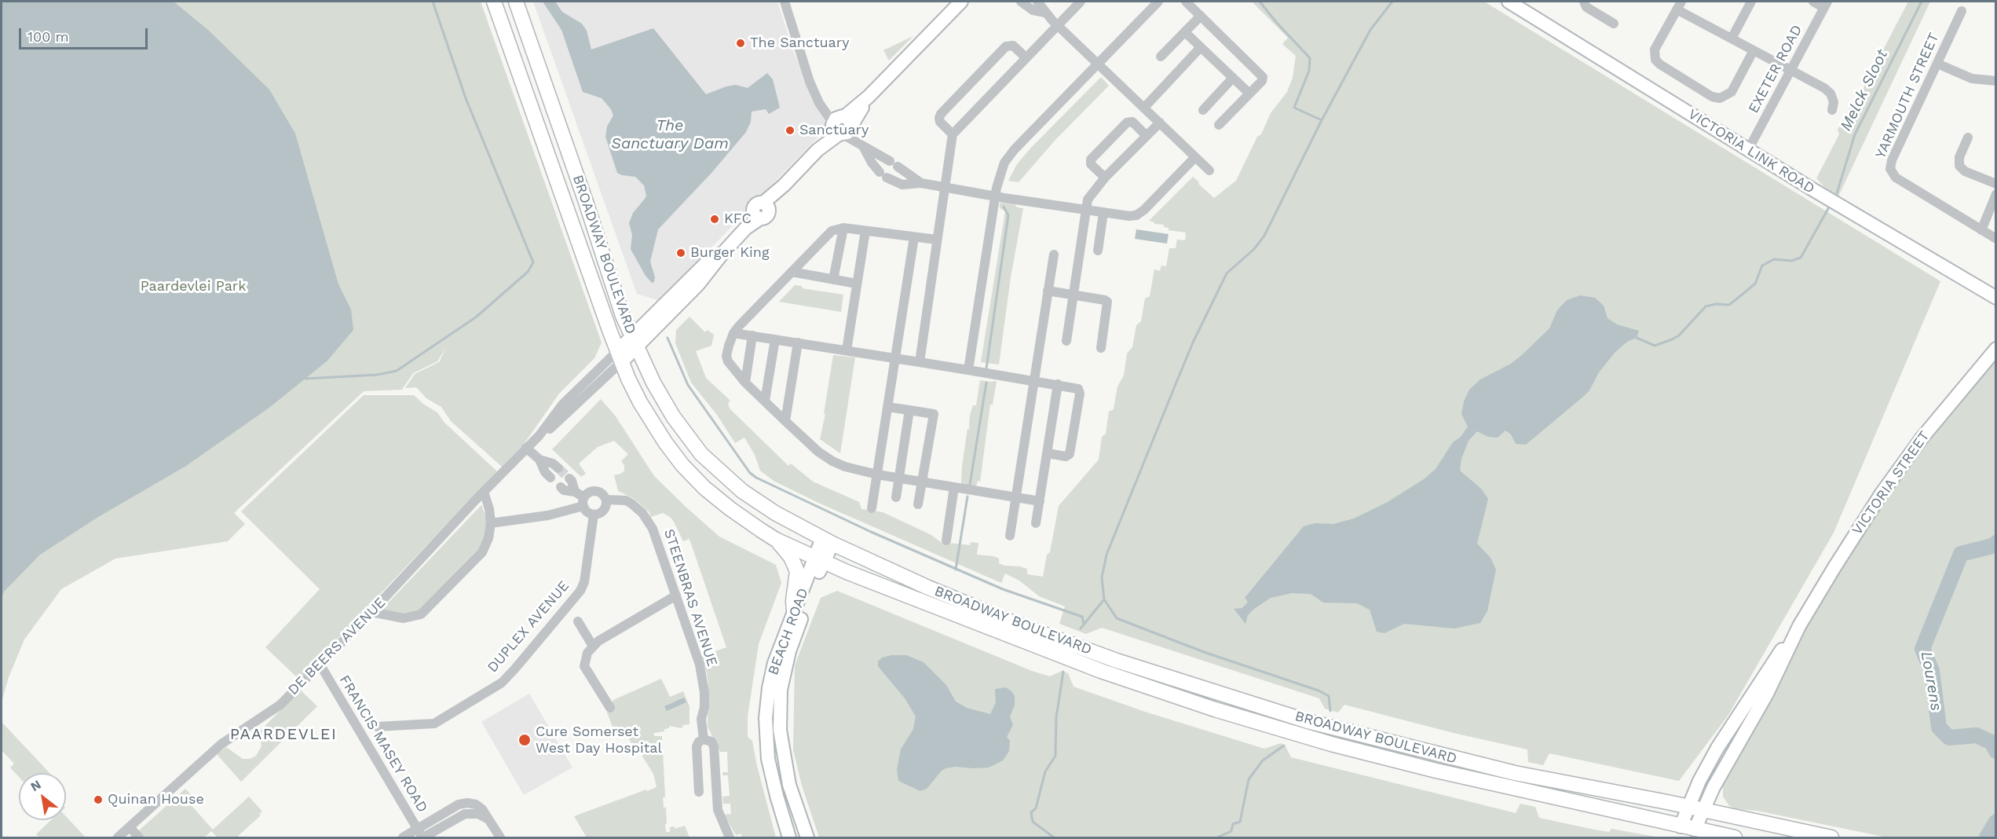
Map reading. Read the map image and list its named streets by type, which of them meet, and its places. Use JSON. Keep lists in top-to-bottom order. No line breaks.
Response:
{"streets":{"main road":["VICTORIA LINK ROAD","BROADWAY BOULEVARD","VICTORIA STREET","BEACH ROAD","DE BEERS AVENUE"],"street":["EXETER ROAD","YARMOUTH STREET","STEENBRAS AVENUE","DUPLEX AVENUE","FRANCIS MASEY ROAD"]},"crossings":[["EXETER ROAD","VICTORIA LINK ROAD"],["BROADWAY BOULEVARD","VICTORIA STREET"],["BROADWAY BOULEVARD","BEACH ROAD"],["BROADWAY BOULEVARD","DE BEERS AVENUE"],["STEENBRAS AVENUE","DUPLEX AVENUE"],["DE BEERS AVENUE","FRANCIS MASEY ROAD"]],"districts":["PAARDEVLEI"],"water":["Melck Sloot","The Sanctuary Dam","Lourens"],"parks":["Paardevlei Park"],"places":["The Sanctuary","Sanctuary","KFC","Burger King","Cure Somerset West Day Hospital","Quinan House"],"scale_bar":"100 m","north":"top left"}
